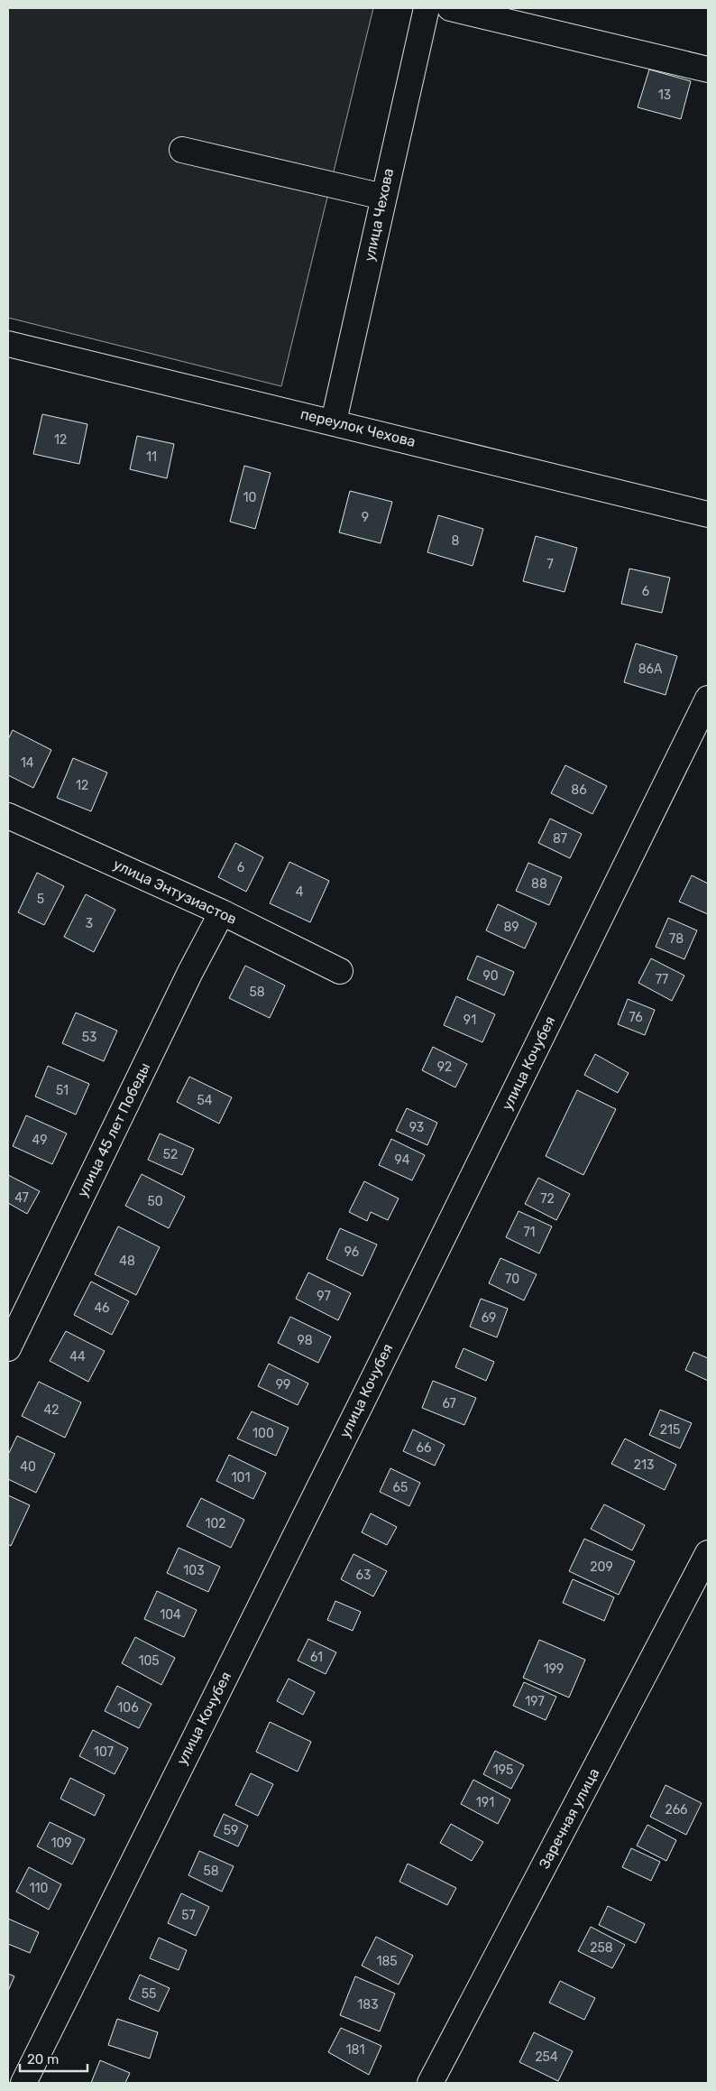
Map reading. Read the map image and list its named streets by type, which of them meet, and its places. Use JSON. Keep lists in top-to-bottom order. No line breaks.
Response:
{"streets":{"street":["улица Чехова","переулок Чехова","улица Энтузиастов","улица Кочубея","улица 45 лет Победы","Заречная улица"]},"crossings":[["улица Чехова","переулок Чехова"],["улица Энтузиастов","улица 45 лет Победы"]],"house_numbers":["13","12","11","10","9","8","7","6","86А","14","12","86","87","6","88","4","5","3","89","78","90","77","58","76","91","53","92","51","54","93","49","52","94","47","72","50","71","96","48","70","97","46","69","98","44","99","67","42","215","100","66","213","40","101","65","102","209","103","63","104","61","105","199","197","106","107","195","191","266","59","109","58","110","57","258","185","55","183","181","254"],"scale_bar":"20 m"}
